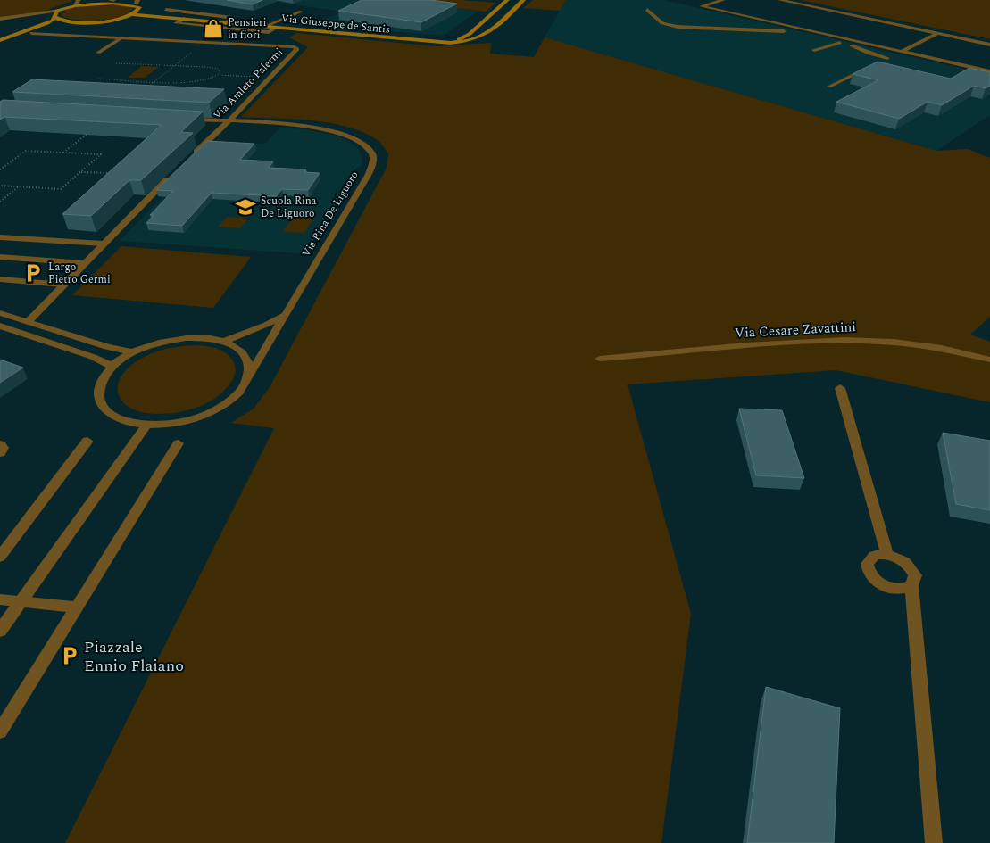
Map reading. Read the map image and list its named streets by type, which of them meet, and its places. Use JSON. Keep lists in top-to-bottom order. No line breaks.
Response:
{"streets":{"main road":["Via Giuseppe de Santis"],"street":["Via Amleto Palermi","Via Rina De Liguoro","Via Cesare Zavattini"]},"crossings":[["Via Amleto Palermi","Via Rina De Liguoro"]],"places":{"shop":["Pensieri in fiori"],"school or university":["Scuola Rina De Liguoro"],"parking":["Largo Pietro Germi","Piazzale Ennio Flaiano"]}}
